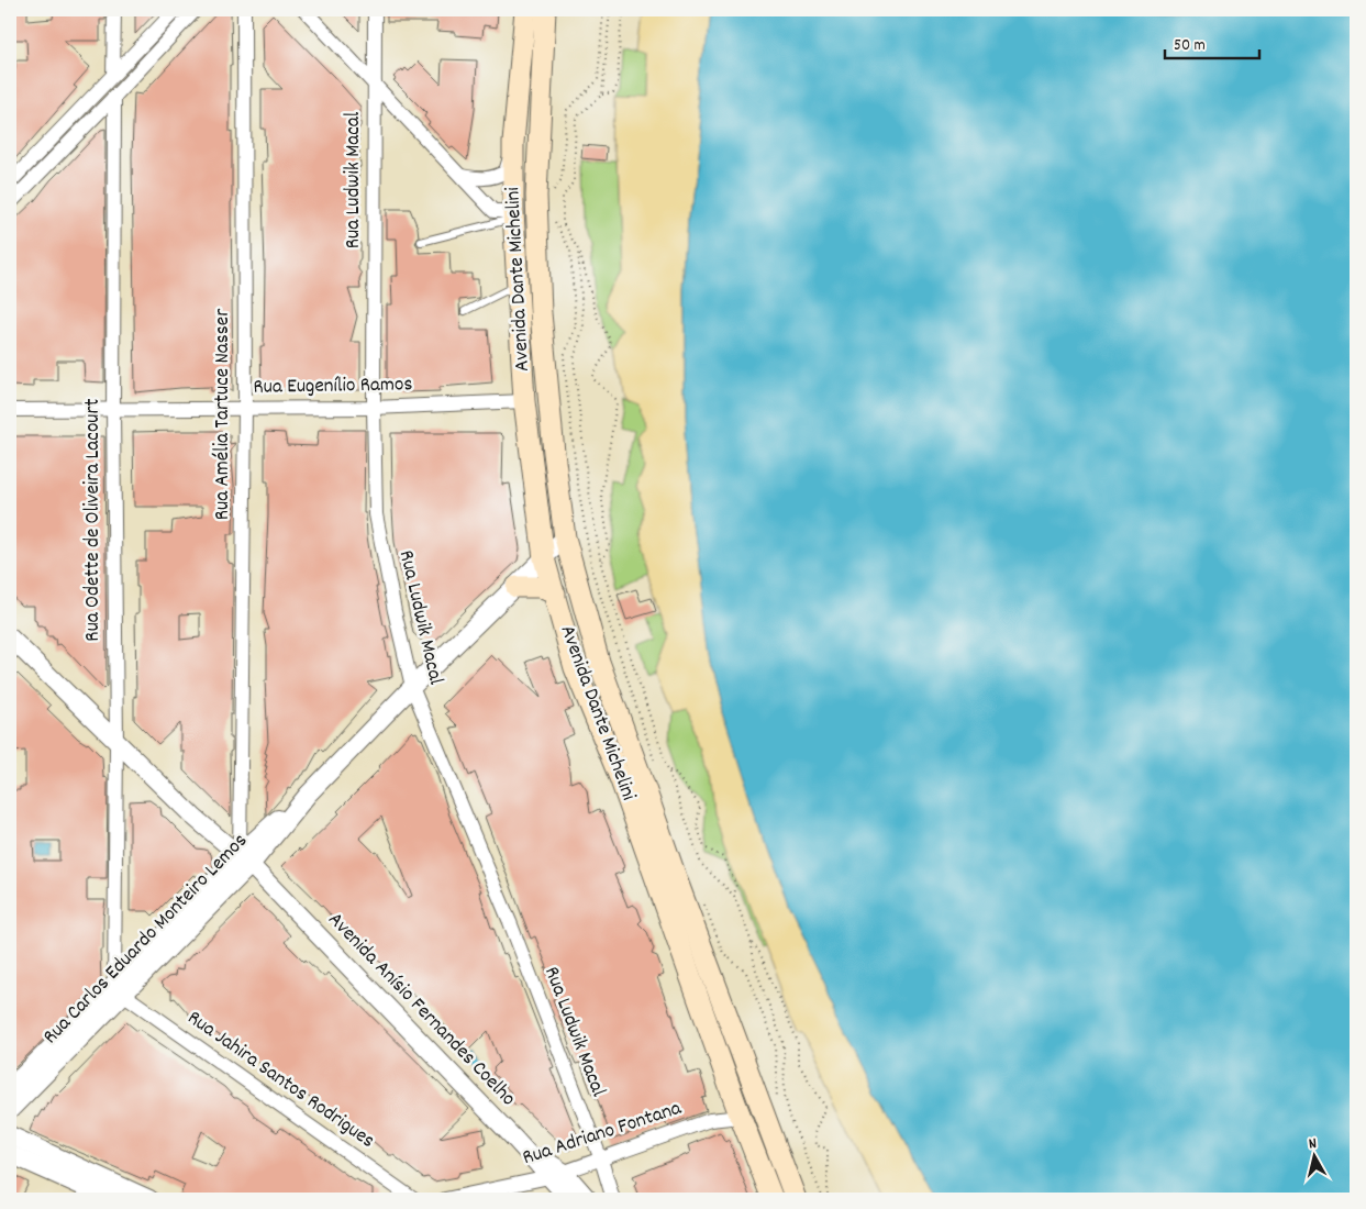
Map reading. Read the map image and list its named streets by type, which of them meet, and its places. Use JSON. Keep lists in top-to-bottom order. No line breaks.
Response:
{"streets":{"main road":["Avenida Dante Michelini"],"street":["Rua Ludwik Macal","Rua Eugenílio Ramos","Rua Amélia Tartuce Nasser","Rua Odette de Oliveira Lacourt","Rua Carlos Eduardo Monteiro Lemos","Avenida Anísio Fernandes Coelho","Rua Jahira Santos Rodrigues","Rua Adriano Fontana"]},"crossings":[["Rua Ludwik Macal","Rua Eugenílio Ramos"],["Rua Ludwik Macal","Rua Carlos Eduardo Monteiro Lemos"],["Rua Ludwik Macal","Rua Adriano Fontana"],["Avenida Dante Michelini","Rua Eugenílio Ramos"],["Avenida Dante Michelini","Rua Carlos Eduardo Monteiro Lemos"],["Avenida Dante Michelini","Rua Adriano Fontana"],["Rua Eugenílio Ramos","Rua Amélia Tartuce Nasser"],["Rua Eugenílio Ramos","Rua Odette de Oliveira Lacourt"],["Rua Amélia Tartuce Nasser","Rua Carlos Eduardo Monteiro Lemos"],["Rua Amélia Tartuce Nasser","Avenida Anísio Fernandes Coelho"],["Rua Odette de Oliveira Lacourt","Rua Carlos Eduardo Monteiro Lemos"],["Rua Odette de Oliveira Lacourt","Avenida Anísio Fernandes Coelho"],["Rua Odette de Oliveira Lacourt","Rua Jahira Santos Rodrigues"],["Rua Carlos Eduardo Monteiro Lemos","Avenida Anísio Fernandes Coelho"],["Rua Carlos Eduardo Monteiro Lemos","Rua Jahira Santos Rodrigues"],["Avenida Anísio Fernandes Coelho","Rua Adriano Fontana"]],"scale_bar":"50 m","north":"top"}
